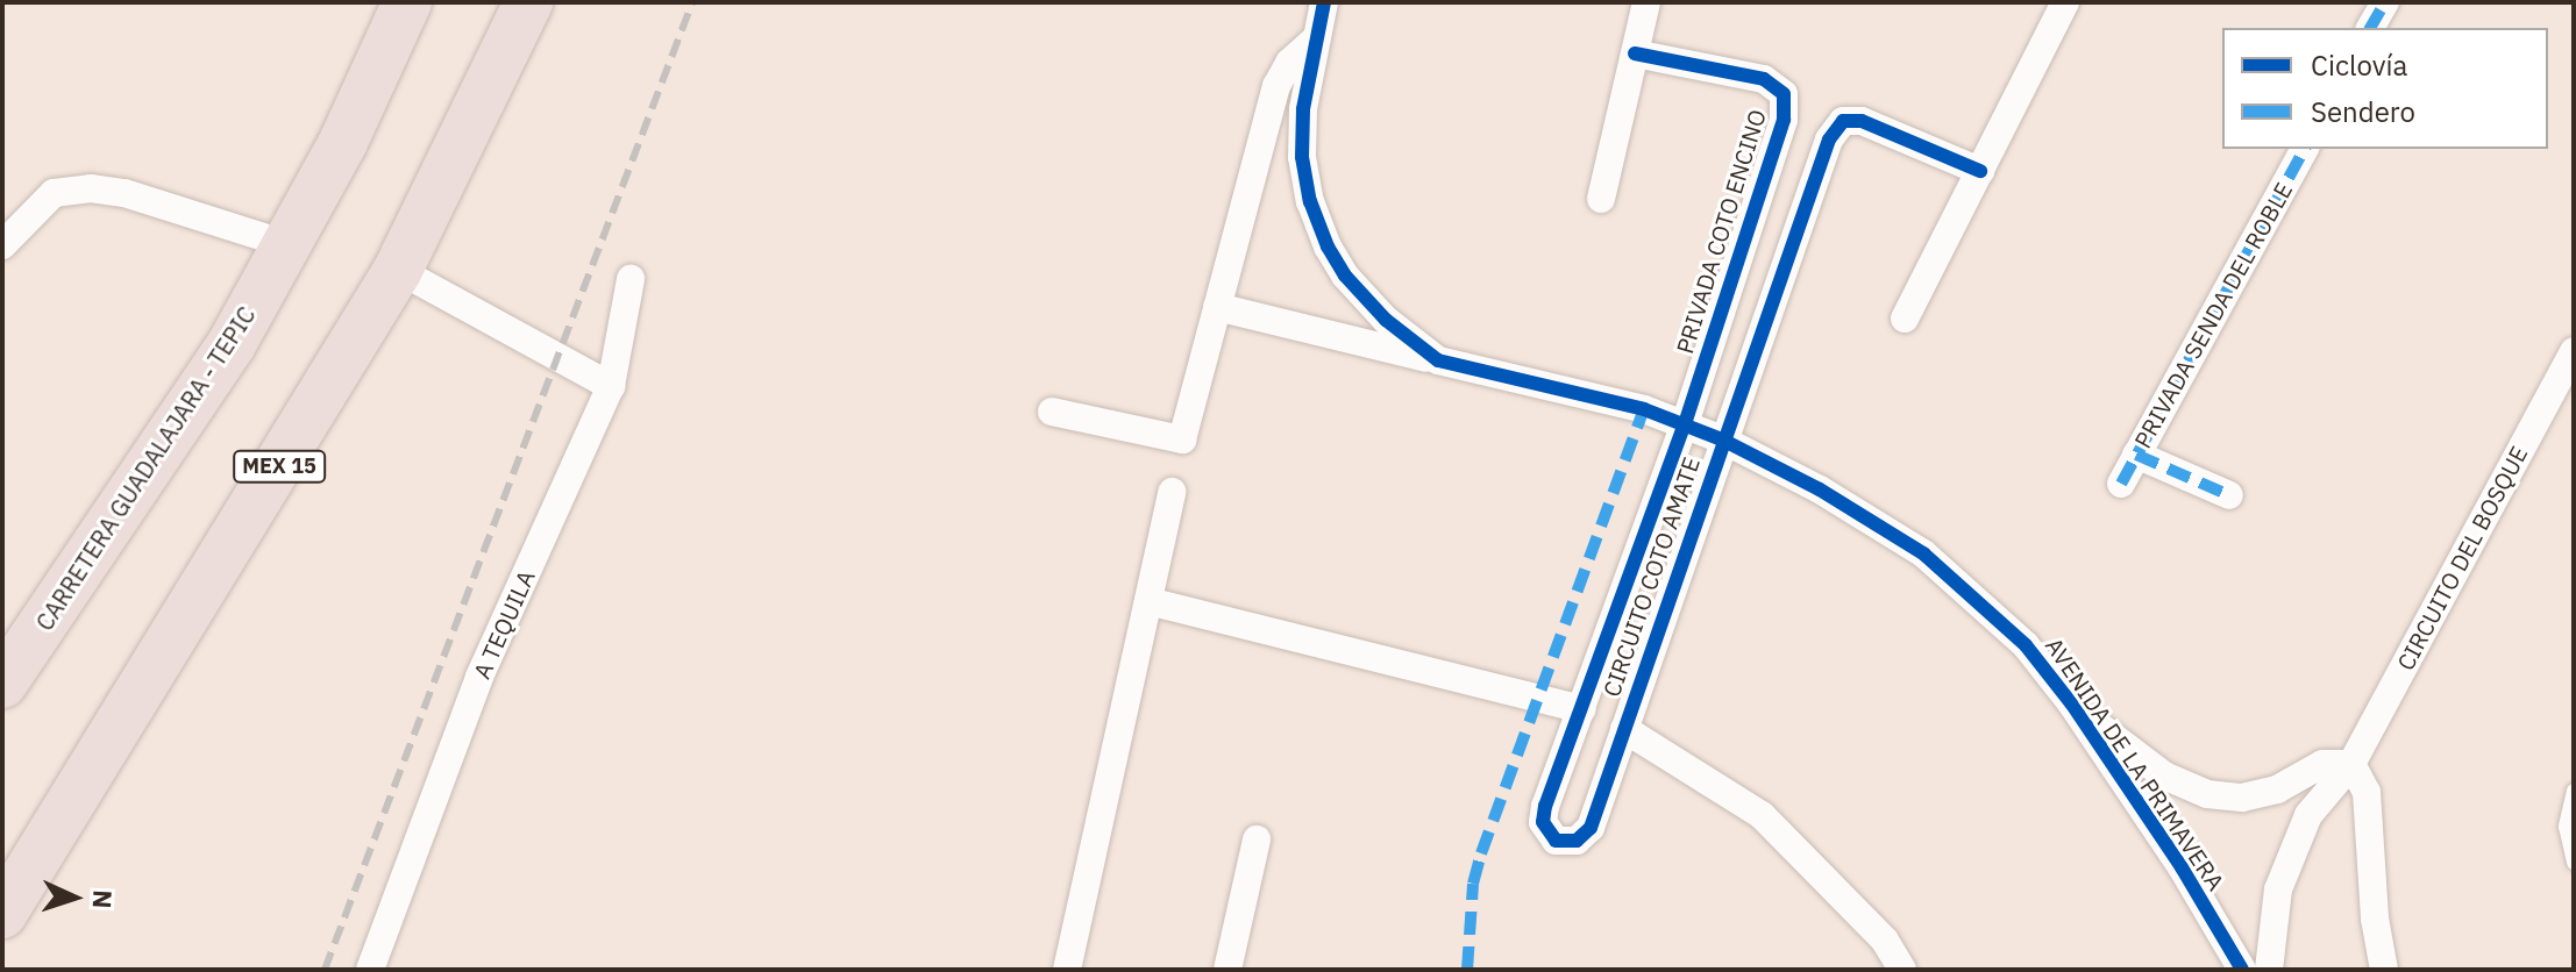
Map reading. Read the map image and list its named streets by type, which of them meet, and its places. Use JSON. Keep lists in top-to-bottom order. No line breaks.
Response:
{"streets":{"highway":["MEX 15","CARRETERA GUADALAJARA - TEPIC"],"street":["PRIVADA COTO ENCINO","PRIVADA SENDA DEL ROBLE","CIRCUITO DEL BOSQUE","CIRCUITO COTO AMATE","A TEQUILA","AVENIDA DE LA PRIMAVERA"]},"crossings":[["PRIVADA COTO ENCINO","CIRCUITO COTO AMATE"],["PRIVADA COTO ENCINO","AVENIDA DE LA PRIMAVERA"],["CIRCUITO COTO AMATE","AVENIDA DE LA PRIMAVERA"]],"legend":["Ciclovía","Sendero"],"north":"right"}
